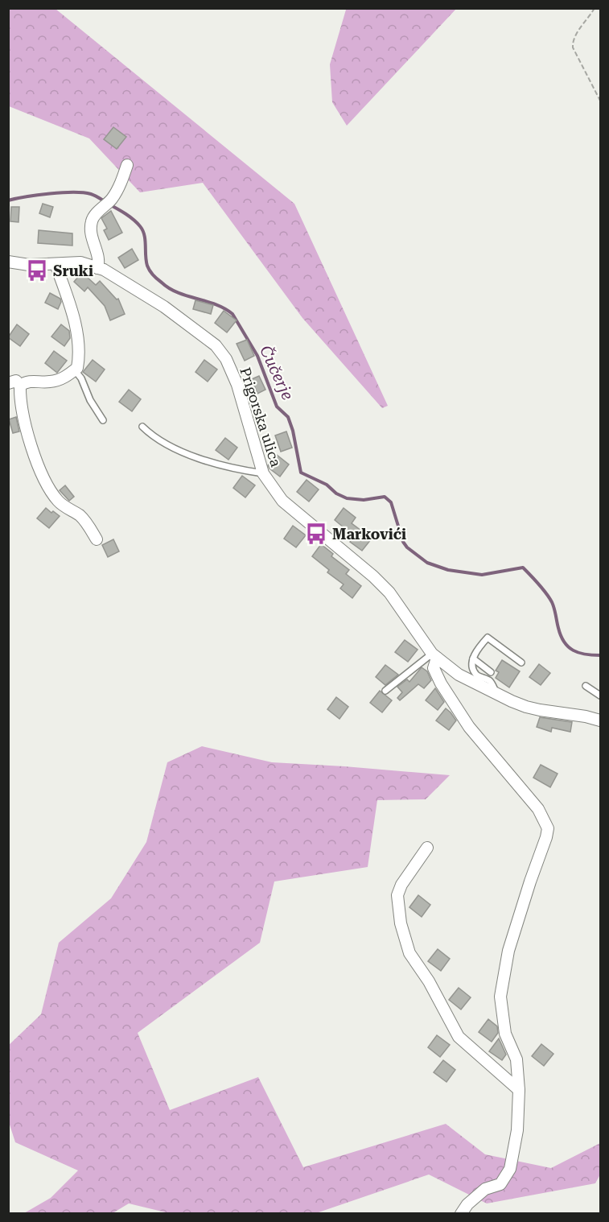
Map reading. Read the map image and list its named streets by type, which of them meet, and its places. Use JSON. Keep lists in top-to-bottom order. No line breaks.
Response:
{"streets":{"street":["Prigorska ulica"]},"water":["Čučerje"],"places":{"bus stop":["Sruki","Markovići"]}}
